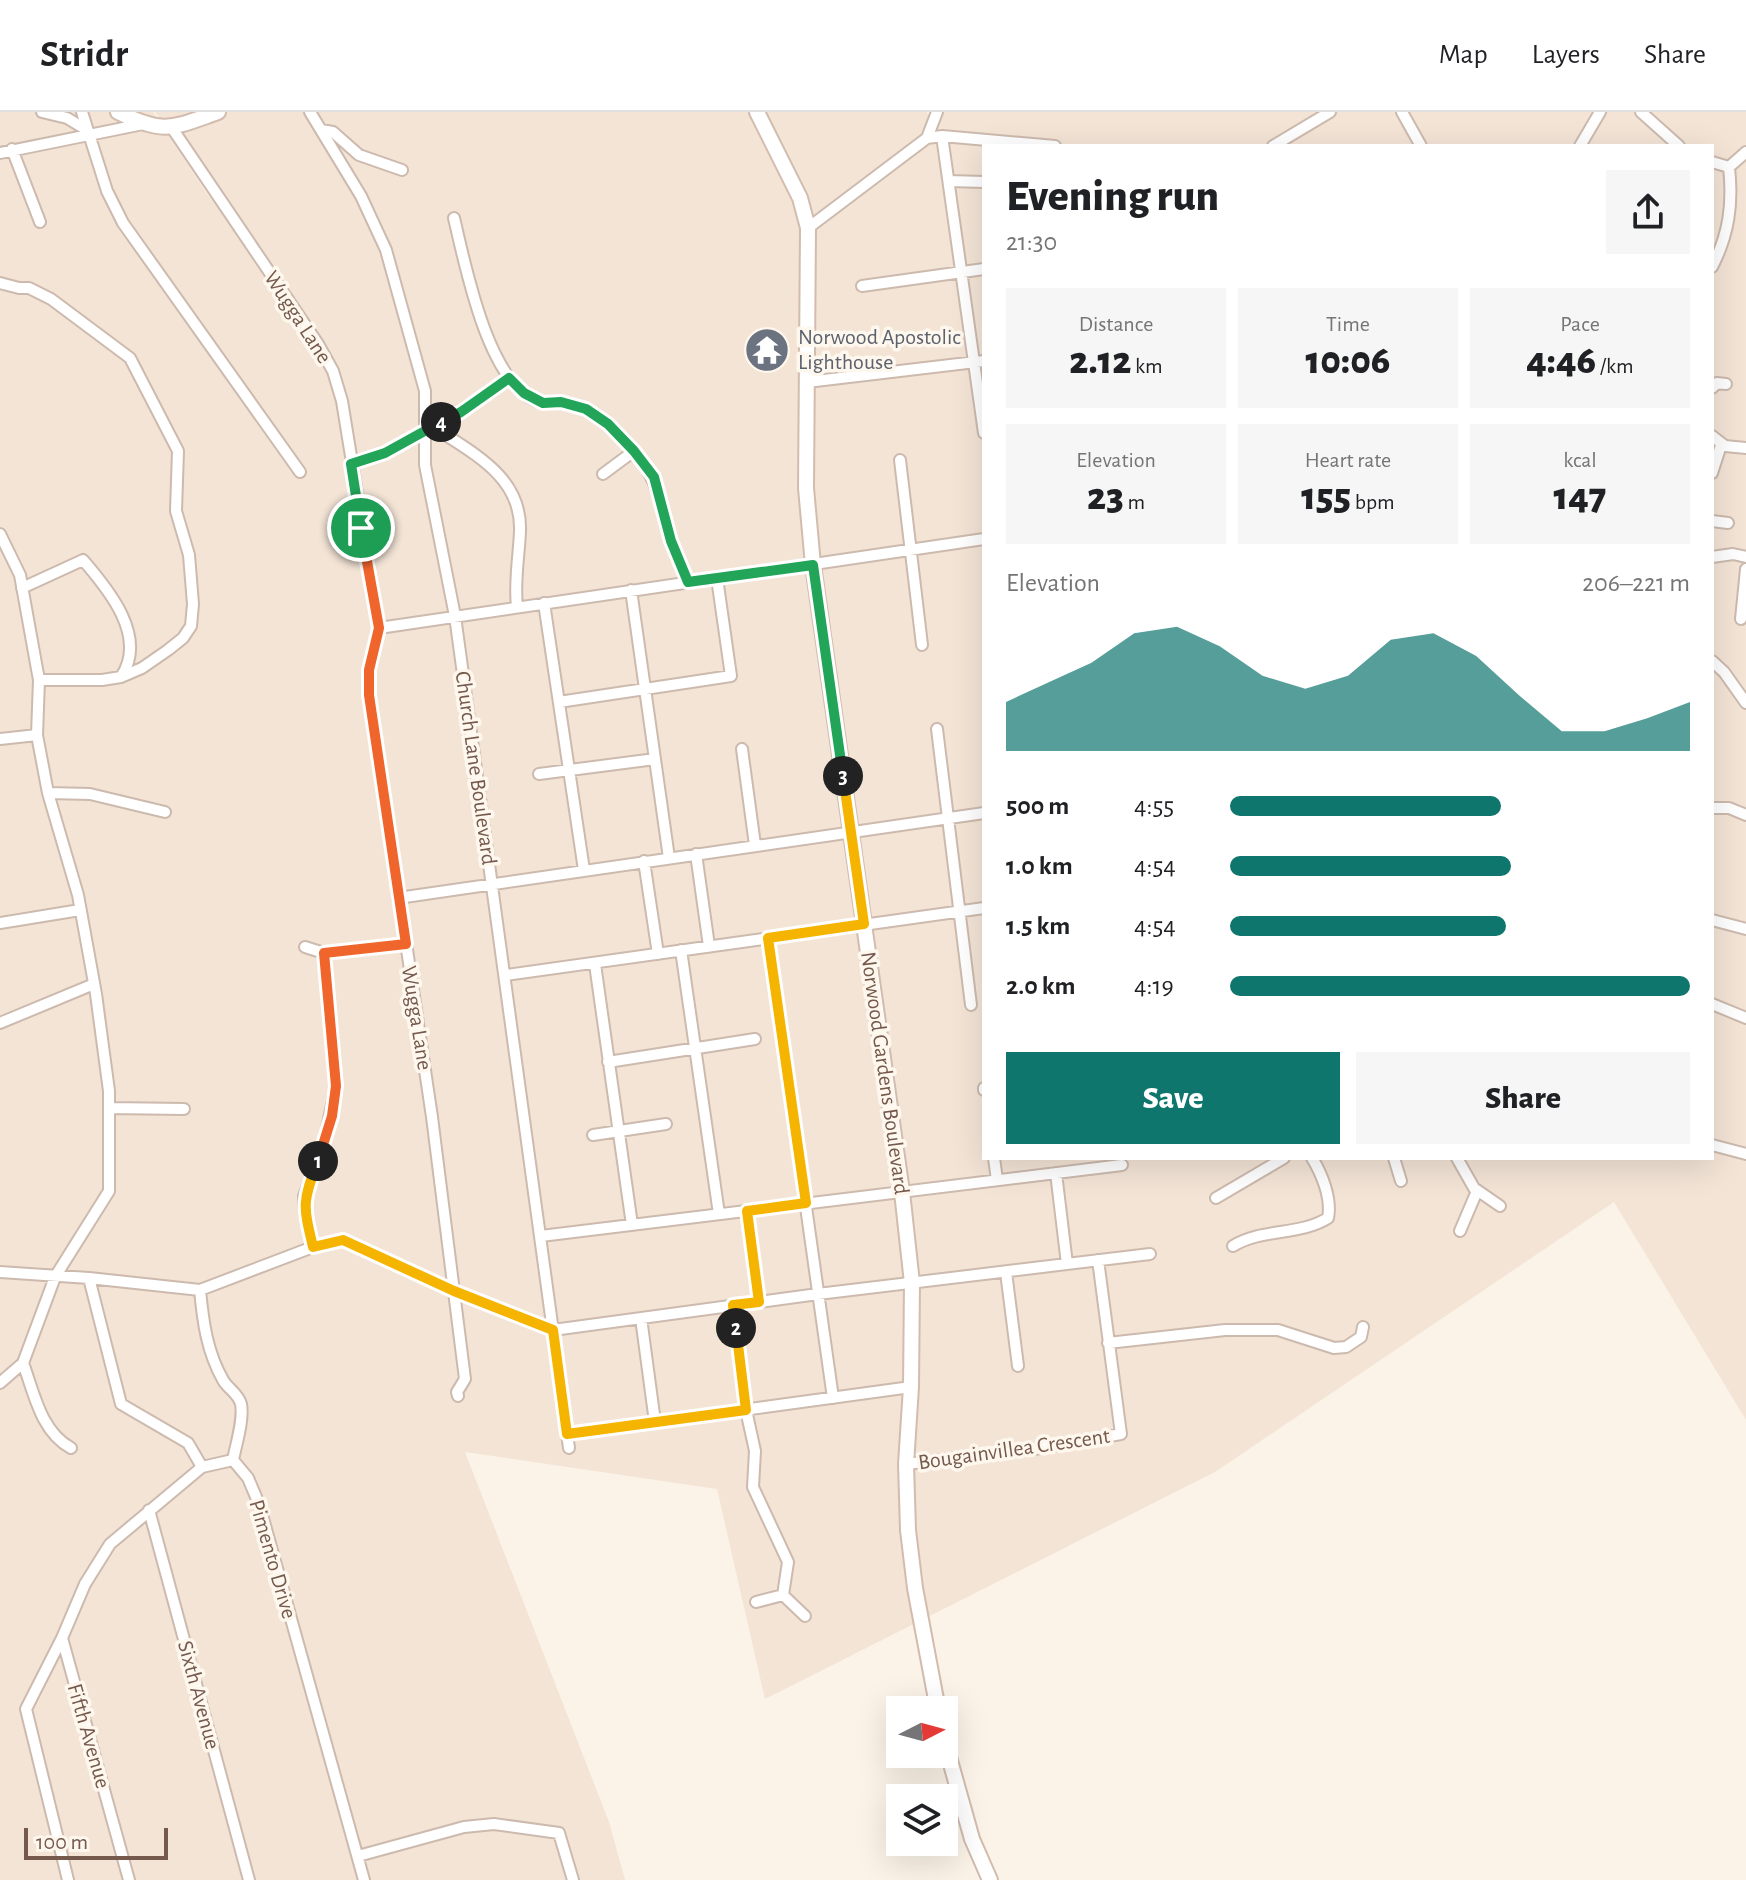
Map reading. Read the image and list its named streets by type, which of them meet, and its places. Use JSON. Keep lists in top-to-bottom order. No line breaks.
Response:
{"streets":{"street":["Wugga Lane","Church Lane Boulevard","Norwood Gardens Boulevard","Bougainvillea Crescent","Pimento Drive","Sixth Avenue","Fifth Avenue"]},"crossings":[["Norwood Gardens Boulevard","Bougainvillea Crescent"]],"places":{"temple":["Norwood Apostolic Lighthouse"]},"scale_bar":"100 m","north":"right","page":{"header":"Stridr","nav":["Map","Layers","Share"],"heading":["Evening run","21:30"],"stats":[["Distance","2.12 km"],["Time","10:06"],["Pace","4:46 /km"],["Elevation","23 m"],["Heart rate","155 bpm"],["kcal","147"]],"pins":["4","3","1","2"],"chart":["Elevation","206–221 m"],"list":[{"name":"500 m","note":"4:55"},{"name":"1.0 km","note":"4:54"},{"name":"1.5 km","note":"4:54"},{"name":"2.0 km","note":"4:19"}],"buttons":["Save","Share"],"scale":"100 m"}}
